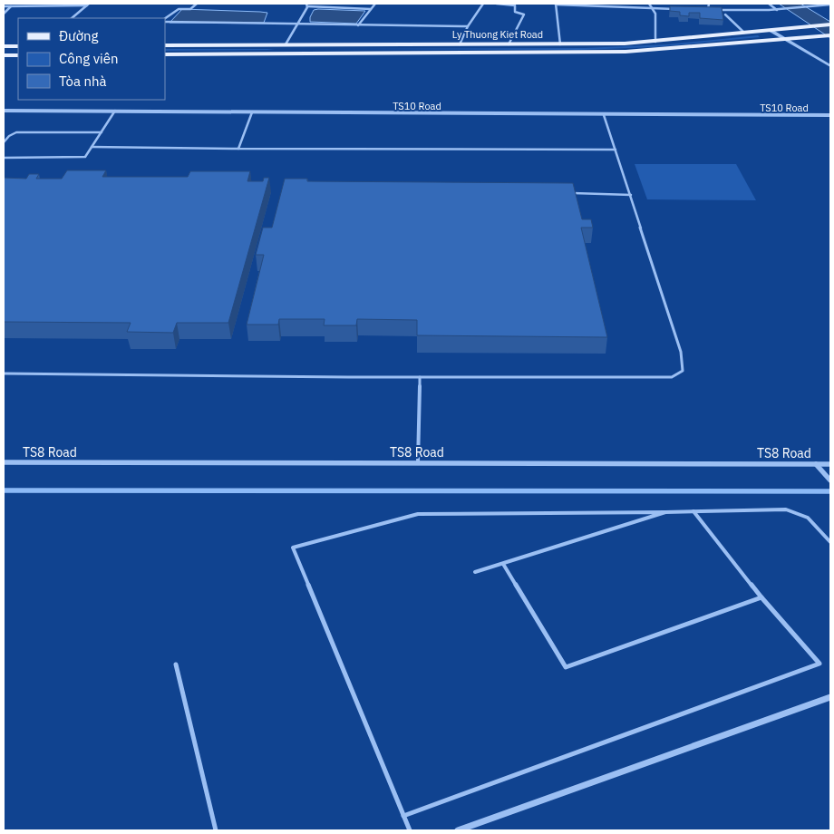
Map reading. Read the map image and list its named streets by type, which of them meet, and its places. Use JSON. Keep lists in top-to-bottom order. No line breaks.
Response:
{"streets":{"main road":["Ly Thuong Kiet Road"],"street":["TS10 Road","TS8 Road"]},"legend":["Đường","Công viên","Tòa nhà"]}
